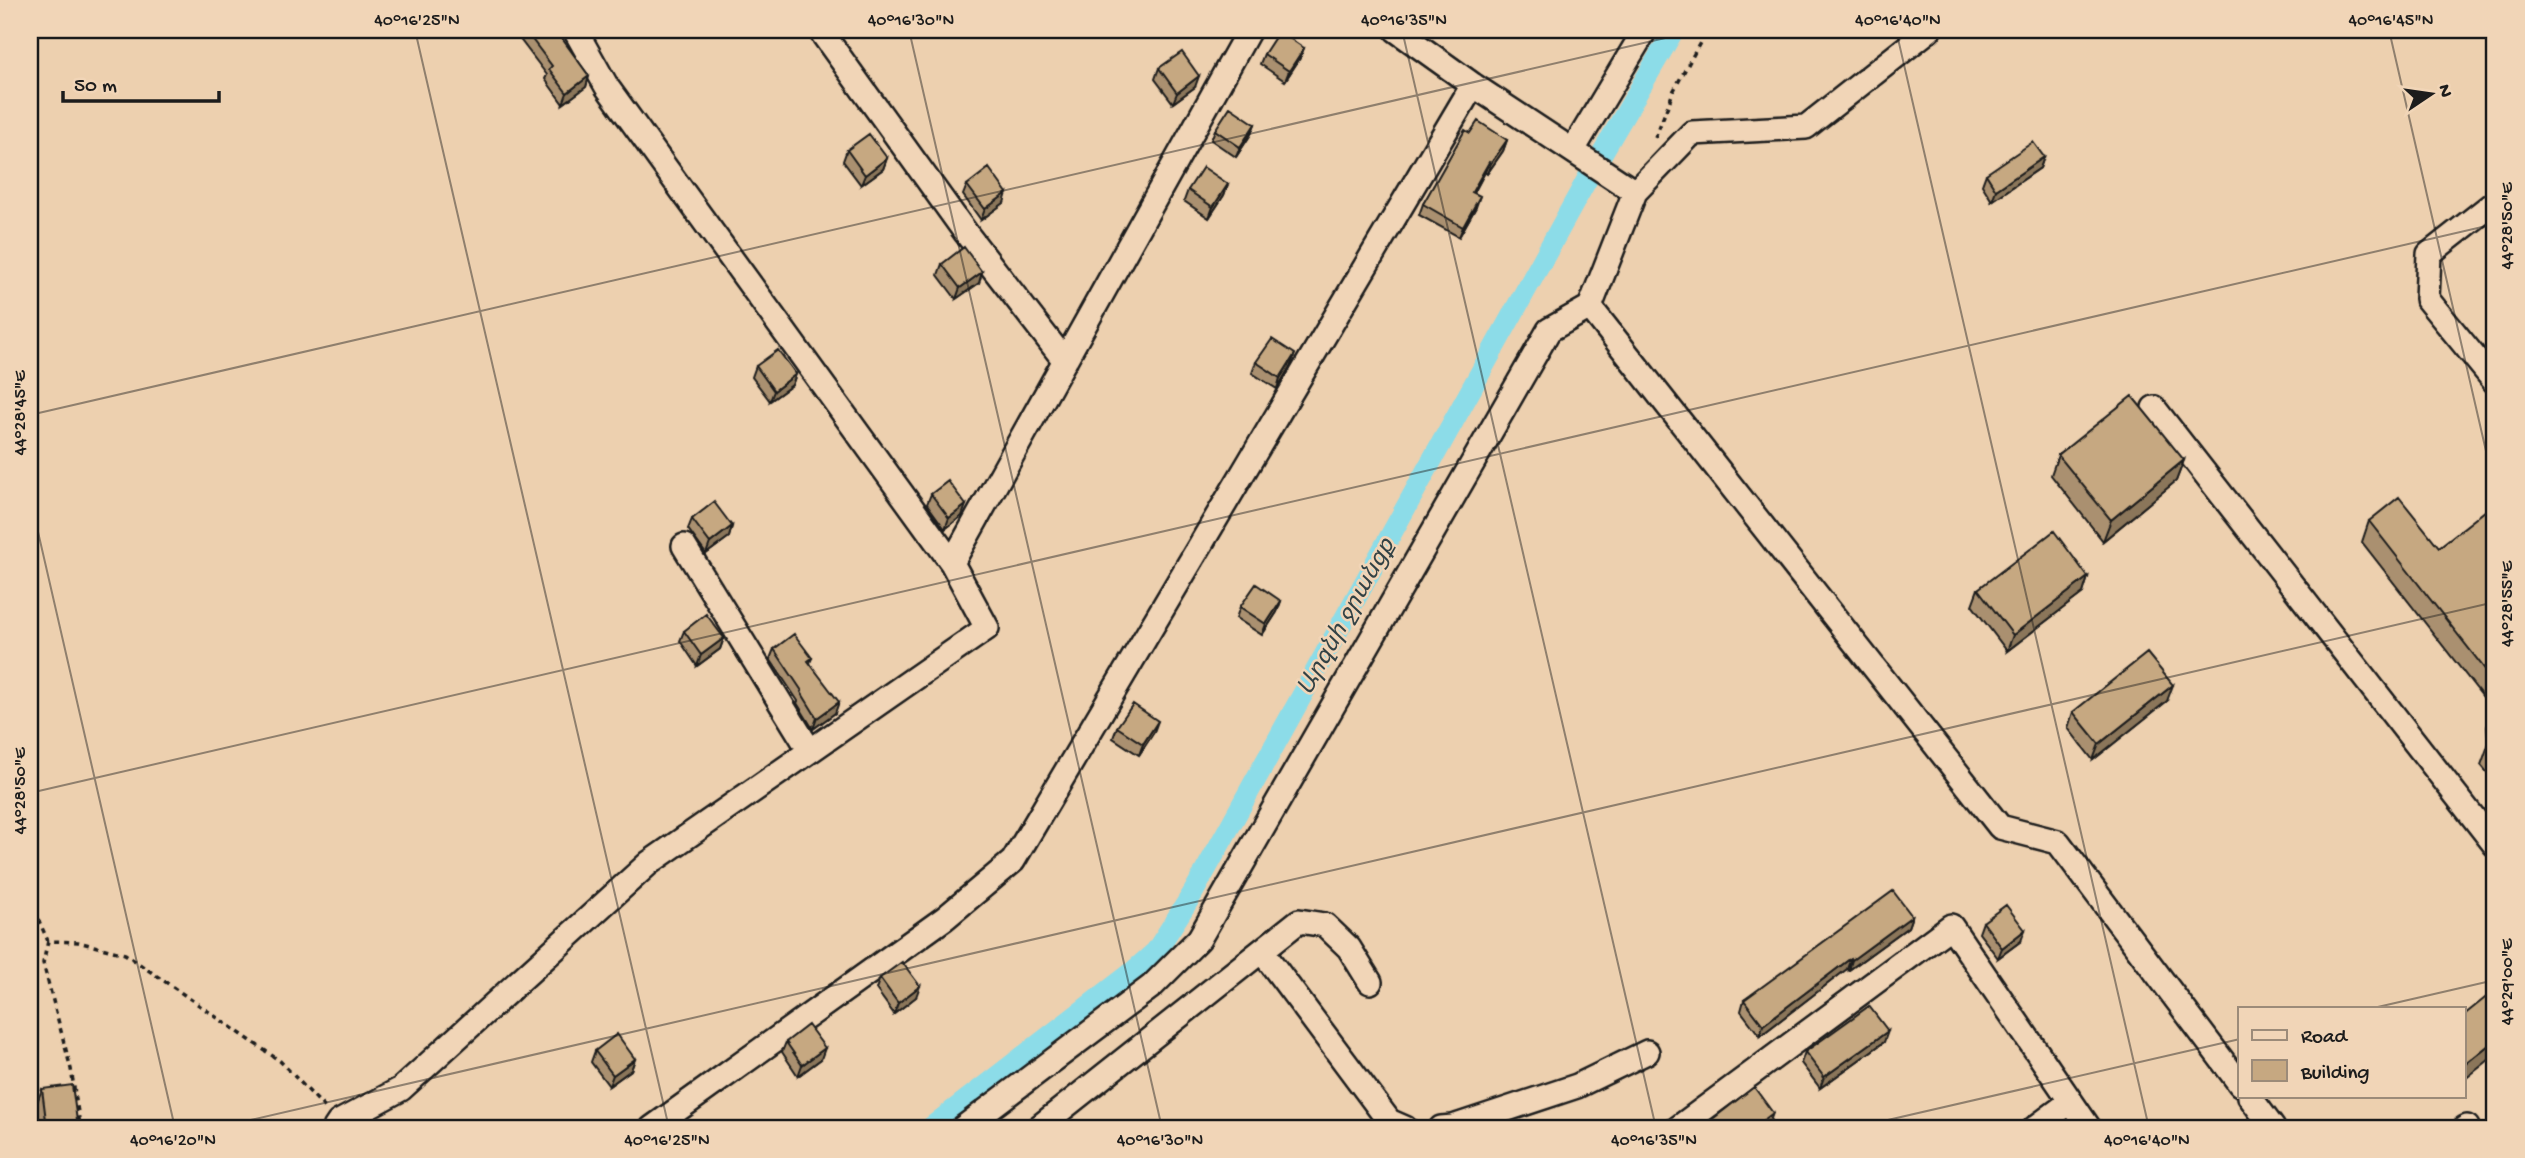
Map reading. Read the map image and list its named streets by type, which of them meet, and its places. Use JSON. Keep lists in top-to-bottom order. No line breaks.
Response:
{"water":["Արզնի ջրանցք"],"legend":["Road","Building"],"scale_bar":"50 m","north":"right","coordinates":["40°16'25\"N","40°16'30\"N","40°16'35\"N","40°16'40\"N","40°16'45\"N","44°28'50\"E","44°28'45\"E","44°28'55\"E","44°29'00\"E","40°16'20\"N"]}
